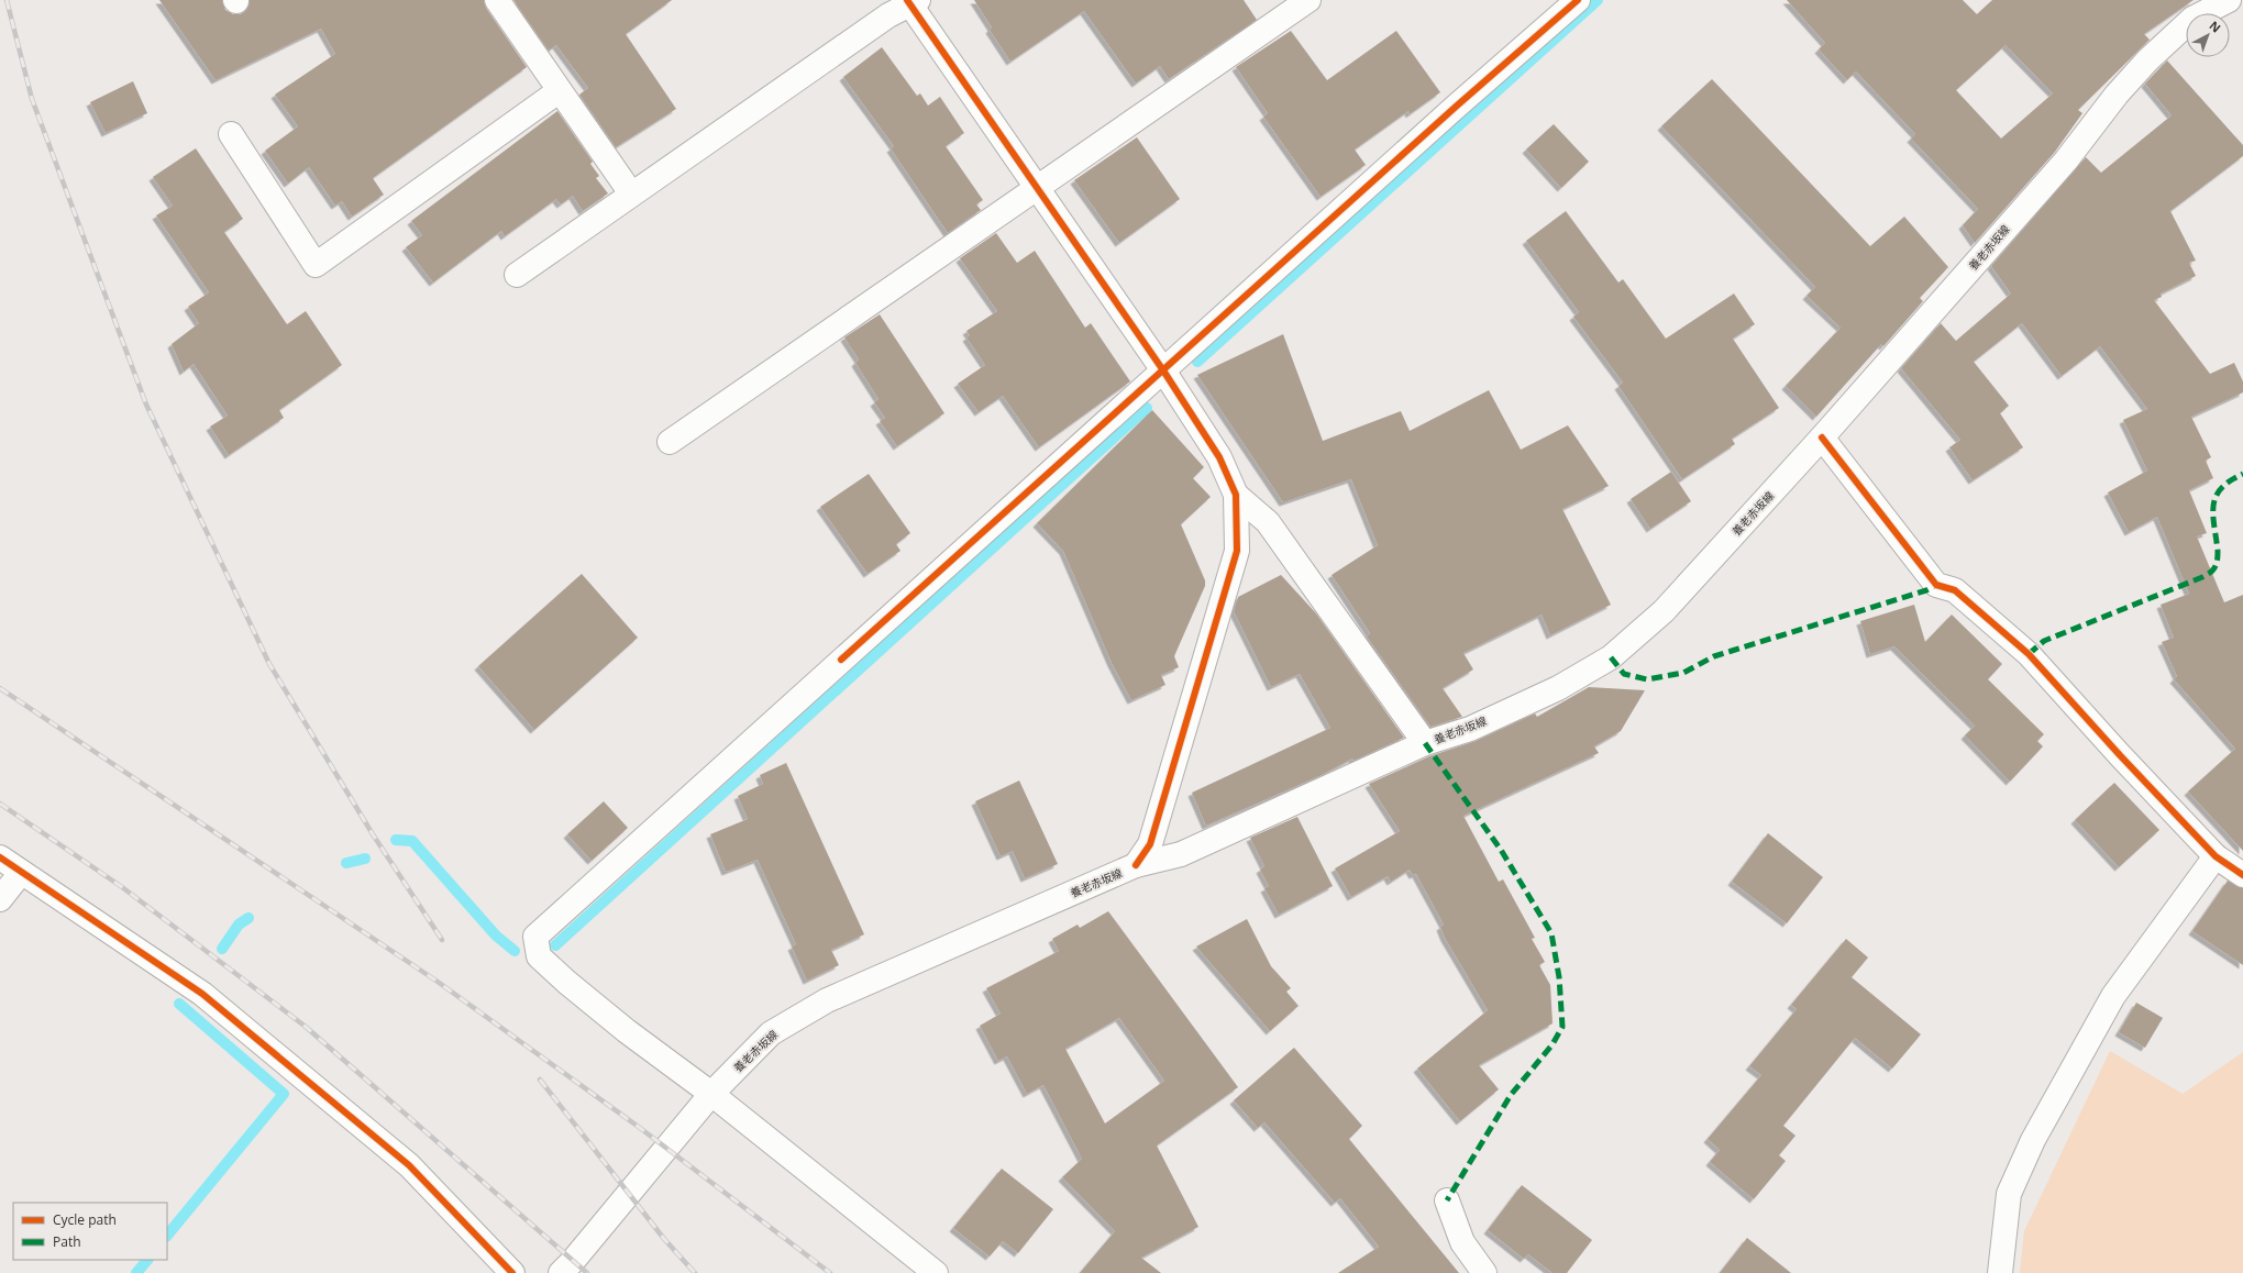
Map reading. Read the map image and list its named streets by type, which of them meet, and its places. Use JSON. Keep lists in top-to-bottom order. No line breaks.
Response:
{"streets":{"street":["養老赤坂線"]},"legend":["Cycle path","Path"],"north":"top right"}
